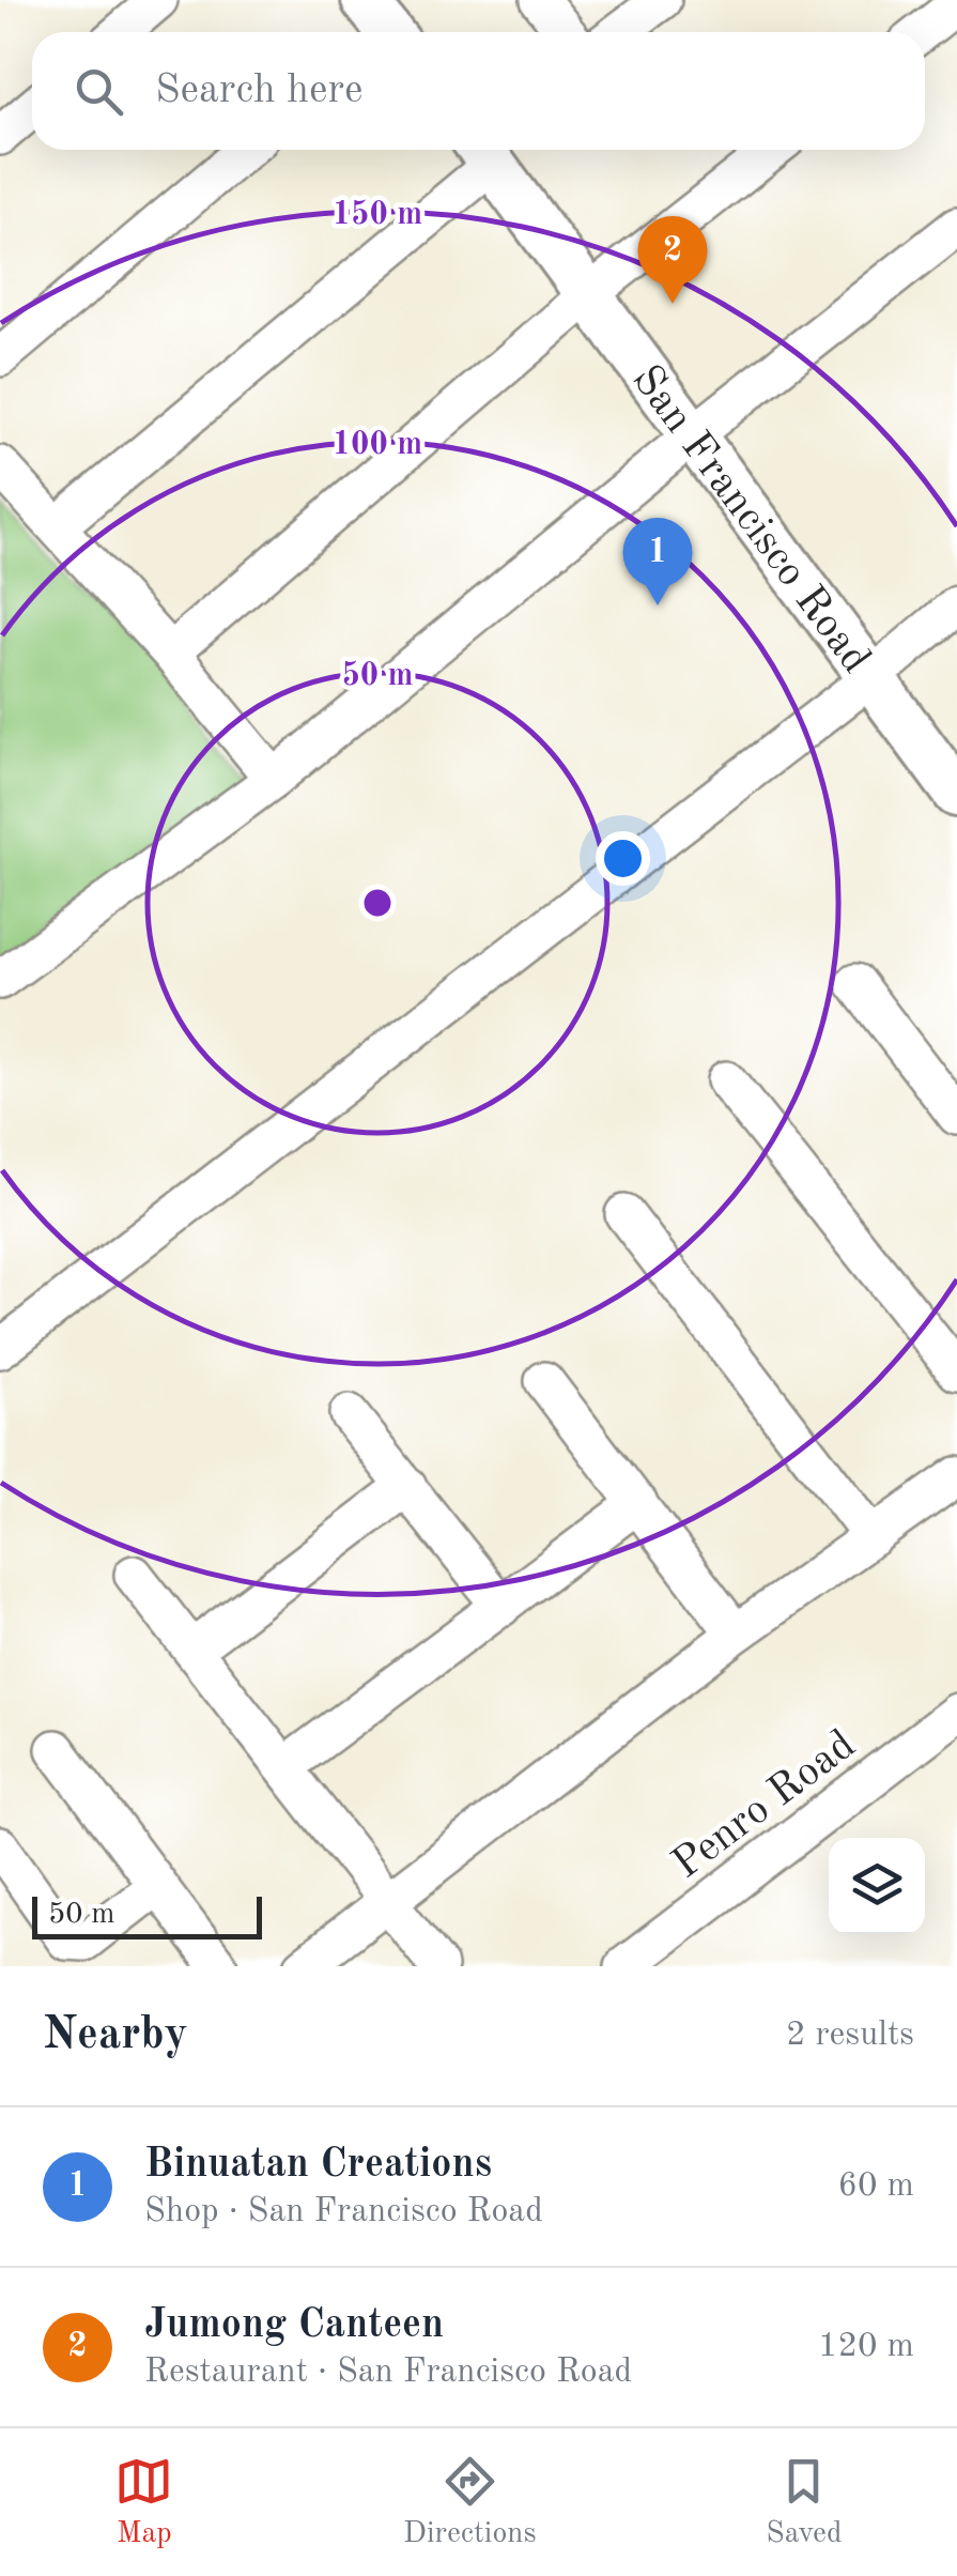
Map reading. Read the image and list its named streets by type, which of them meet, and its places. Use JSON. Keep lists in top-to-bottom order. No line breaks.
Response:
{"streets":{"street":["San Francisco Road","Penro Road"]},"scale_bar":"50 m","page":{"search":"Search here","pins":["2","1"],"scale":"50 m","heading":["Nearby","2 results"],"list":[{"mark":"1","name":"Binuatan Creations","note":"Shop · San Francisco Road","value":"60 m"},{"mark":"2","name":"Jumong Canteen","note":"Restaurant · San Francisco Road","value":"120 m"}],"nav":["Map","Directions","Saved"]},"rings":["150 m","100 m","50 m"]}
